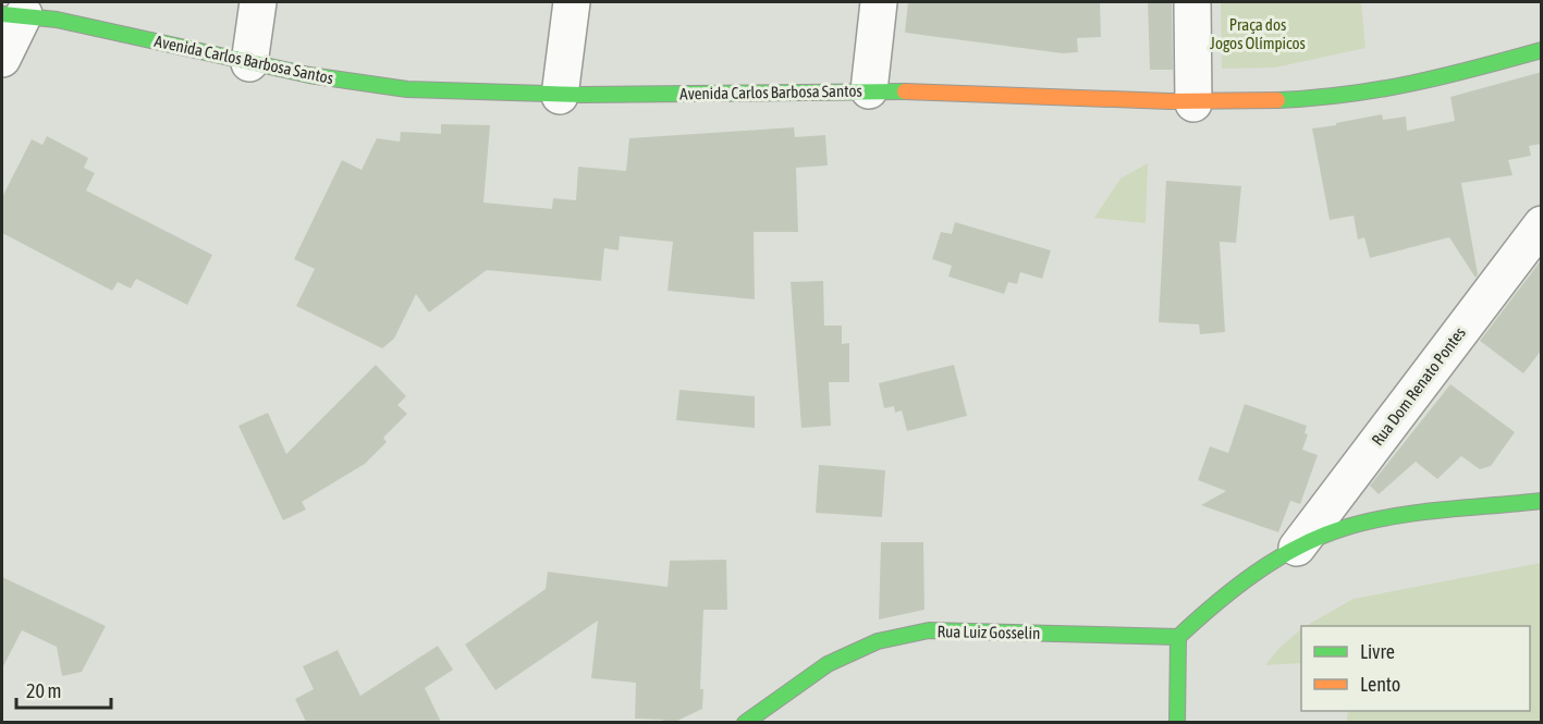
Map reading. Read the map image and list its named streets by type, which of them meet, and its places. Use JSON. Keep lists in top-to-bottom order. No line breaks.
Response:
{"streets":{"main road":["Avenida Carlos Barbosa Santos","Rua Luiz Gosselin"],"street":["Rua Dom Renato Pontes"]},"parks":["Praça dos Jogos Olímpicos"],"legend":["Livre","Lento"],"scale_bar":"20 m"}
